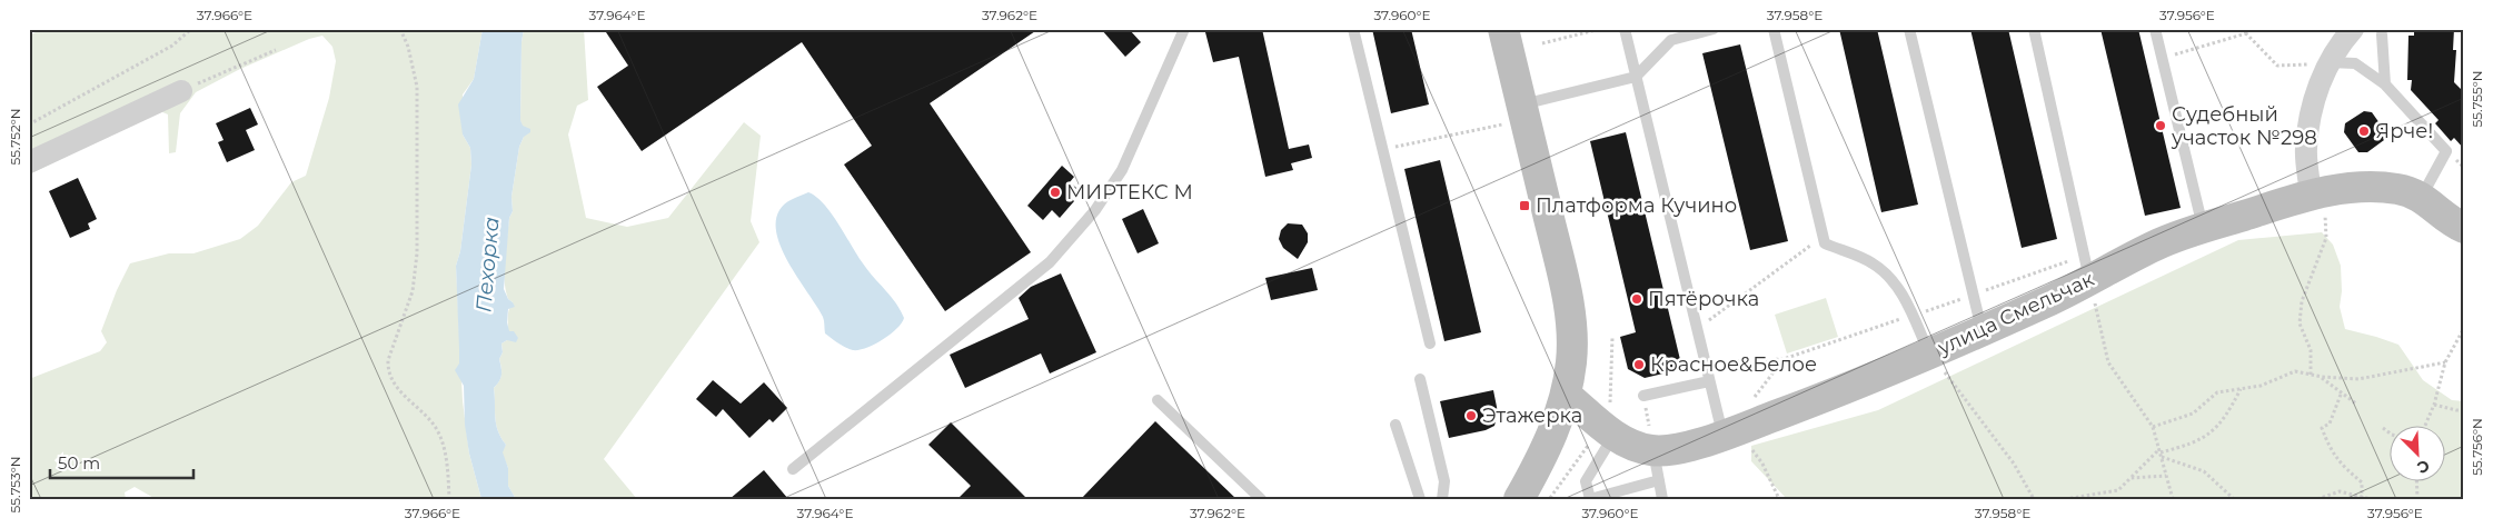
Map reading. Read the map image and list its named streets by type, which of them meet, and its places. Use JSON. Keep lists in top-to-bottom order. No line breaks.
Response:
{"streets":{"street":["улица Смельчак"]},"water":["Пехорка"],"places":{"other":["Судебный участок №298","Ярче!","МИРТЕКС М","Пятёрочка","Красное&Белое","Этажерка"],"transit":["Платформа Кучино"]},"scale_bar":"50 m","north":"bottom right","coordinates":["37.966°E","37.964°E","37.962°E","37.960°E","37.958°E","37.956°E","55.755°N","55.752°N","55.756°N","55.753°N"]}
